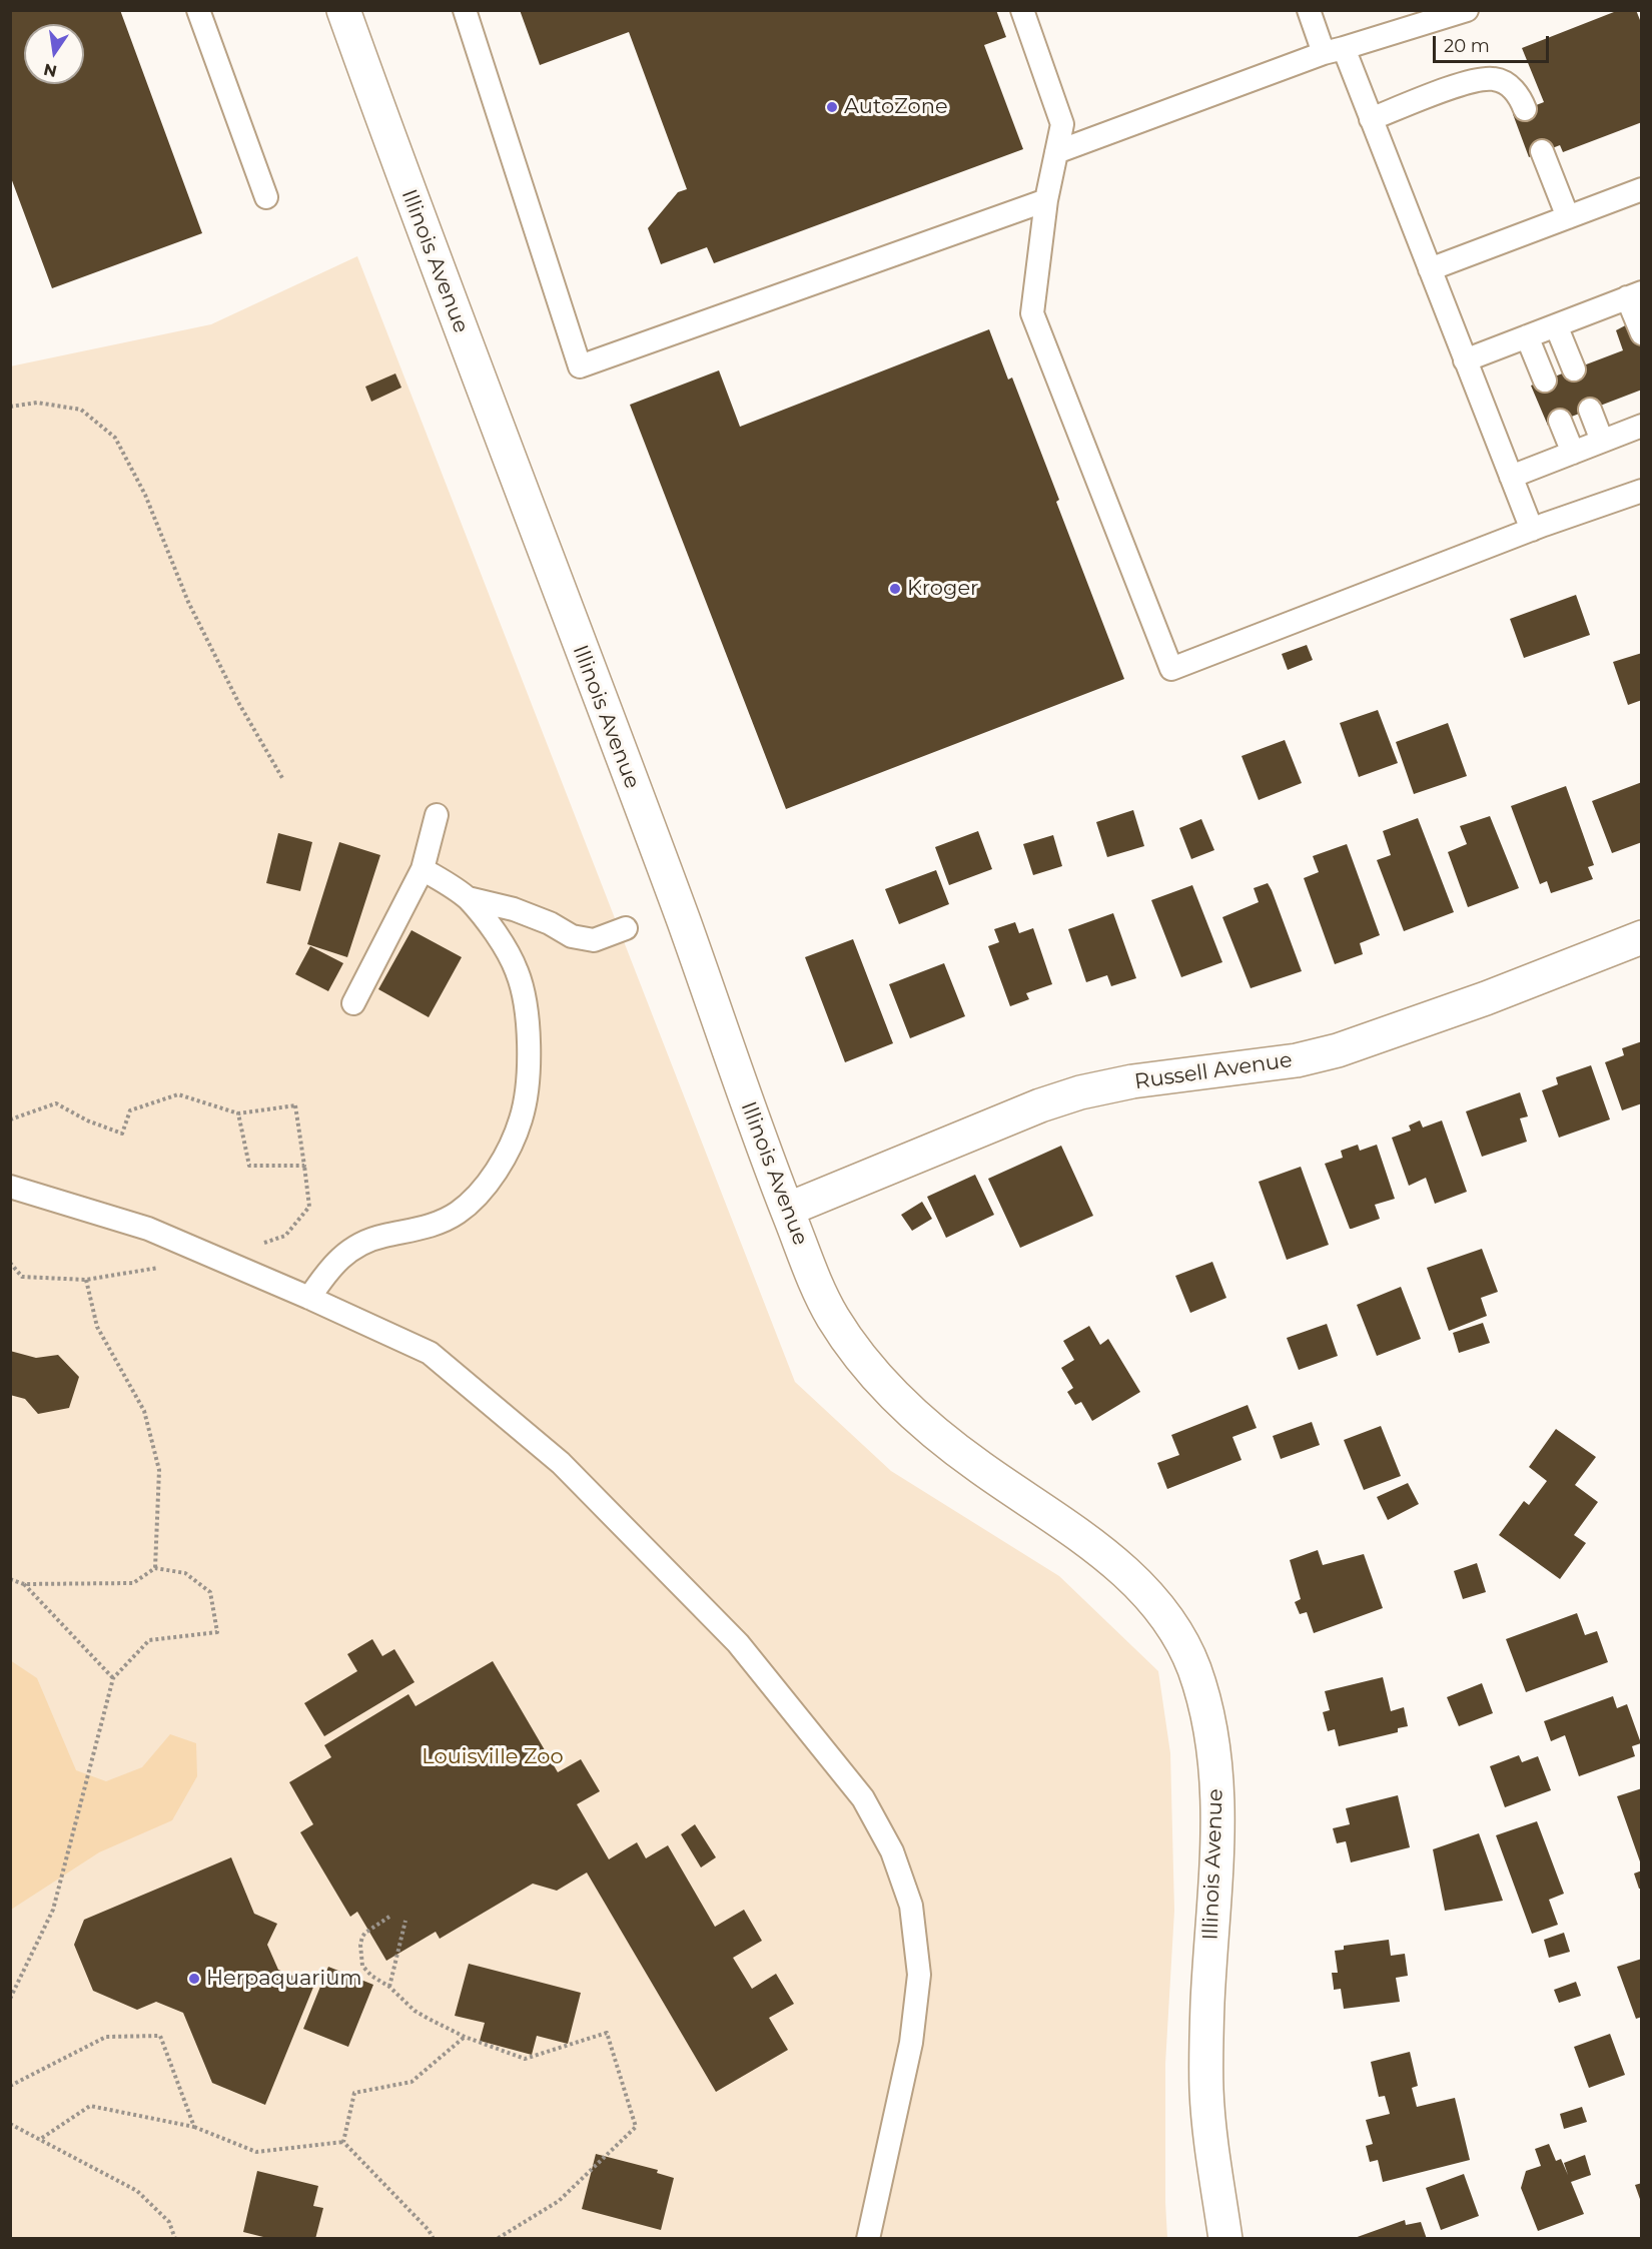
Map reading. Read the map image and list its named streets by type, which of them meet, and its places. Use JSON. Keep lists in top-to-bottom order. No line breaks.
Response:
{"streets":{"street":["Illinois Avenue","Russell Avenue"]},"crossings":[["Illinois Avenue","Russell Avenue"]],"parks":["Louisville Zoo"],"places":["AutoZone","Kroger","Herpaquarium"],"scale_bar":"20 m","north":"bottom"}
